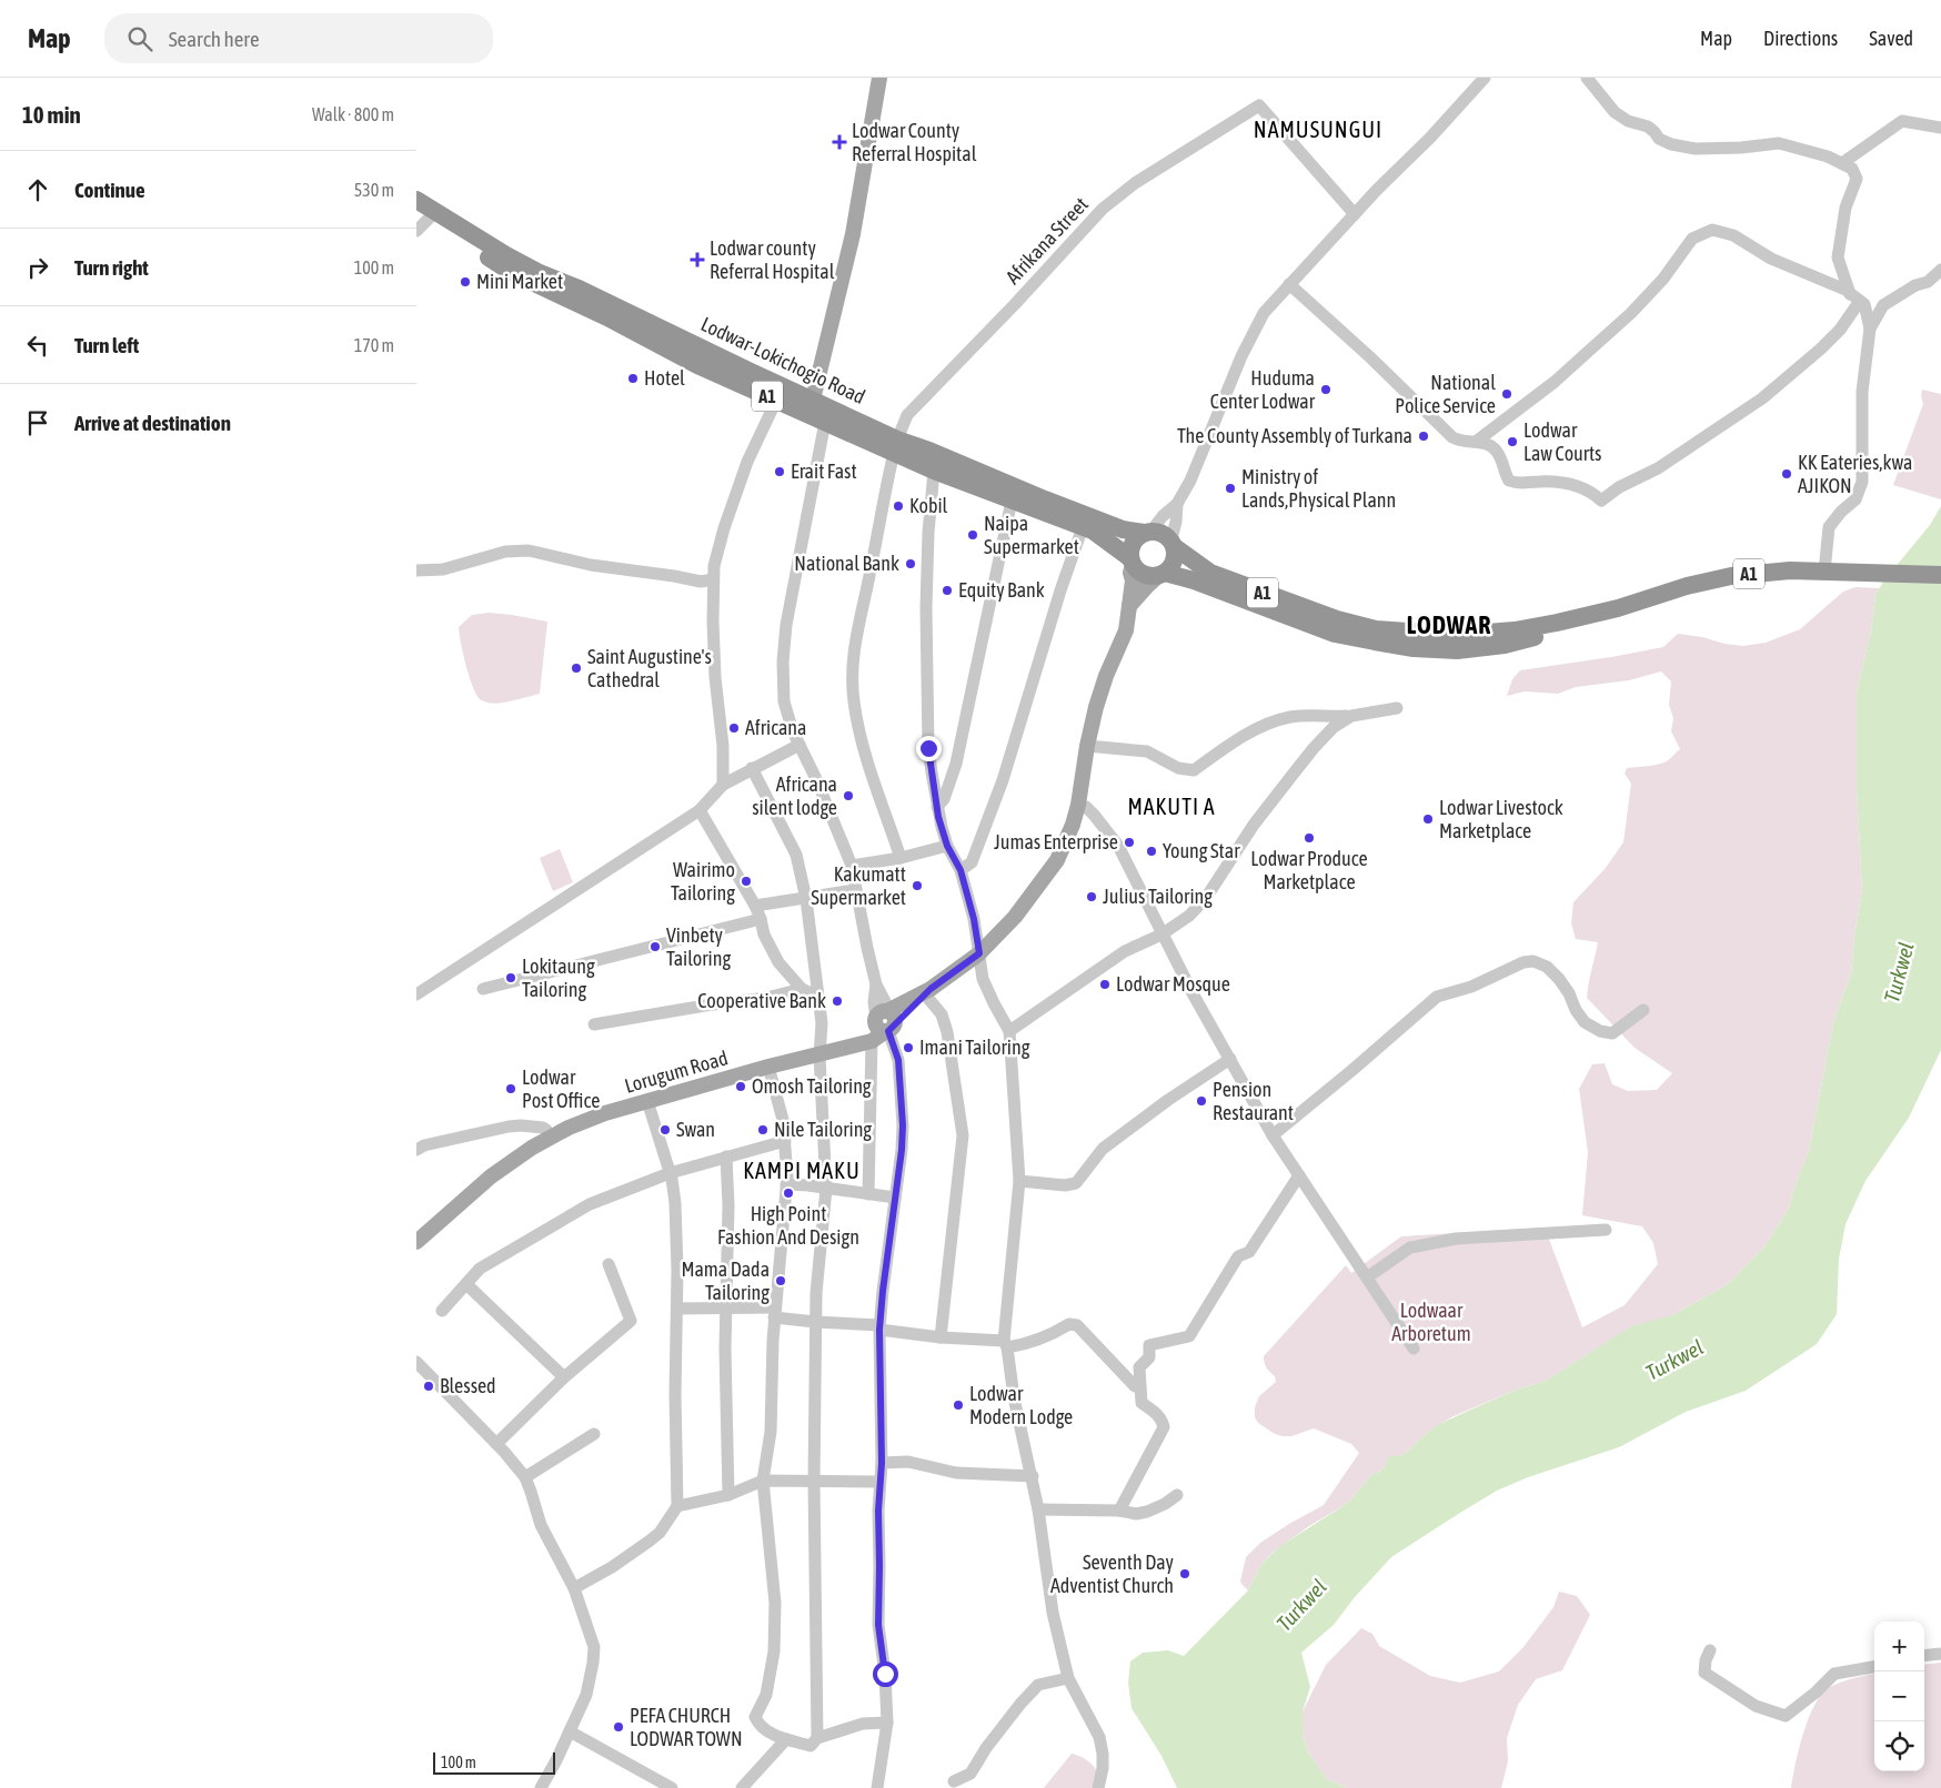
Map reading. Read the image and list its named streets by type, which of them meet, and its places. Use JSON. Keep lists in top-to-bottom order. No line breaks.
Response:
{"streets":{"highway":["Lodwar-Lokichogio Road","A1"],"main road":["Lorugum Road"],"street":["Afrikana Street"]},"crossings":[["Afrikana Street","Lodwar-Lokichogio Road"],["Lodwar-Lokichogio Road","A1"]],"districts":["NAMUSUNGUI","LODWAR","MAKUTI A","KAMPI MAKU"],"water":["Turkwel"],"parks":["Lodwaar Arboretum"],"places":{"health":["Lodwar County Referral Hospital","Lodwar county Referral Hospital"],"other":["Mini Market","Hotel","Huduma Center Lodwar","National Police Service","The County Assembly of Turkana","Lodwar Law Courts","Erait Fast","KK Eateries,kwa AJIKON","Ministry of Lands,Physical Plann","Kobil","Naipa Supermarket","National Bank","Equity Bank","Saint Augustine's Cathedral","Africana","Africana silent lodge","Lodwar Livestock Marketplace","Lodwar Produce Marketplace","Jumas Enterprise","Young Star","Wairimo Tailoring","Kakumatt Supermarket","Julius Tailoring","Vinbety Tailoring","Lokitaung Tailoring","Lodwar Mosque","Cooperative Bank","Imani Tailoring","Omosh Tailoring","Lodwar Post Office","Pension Restaurant","Swan","Nile Tailoring","High Point Fashion And Design","Mama Dada Tailoring","Blessed","Lodwar Modern Lodge","Seventh Day Adventist Church","PEFA CHURCH LODWAR TOWN"]},"scale_bar":"100 m","page":{"header":"Map","search":"Search here","nav":["Map","Directions","Saved"],"heading":["10 min","Walk · 800 m"],"list":[["Continue","530 m"],["Turn right","100 m"],["Turn left","170 m"],"Arrive at destination"],"map_buttons":["+","−"],"scale":"100 m"}}
